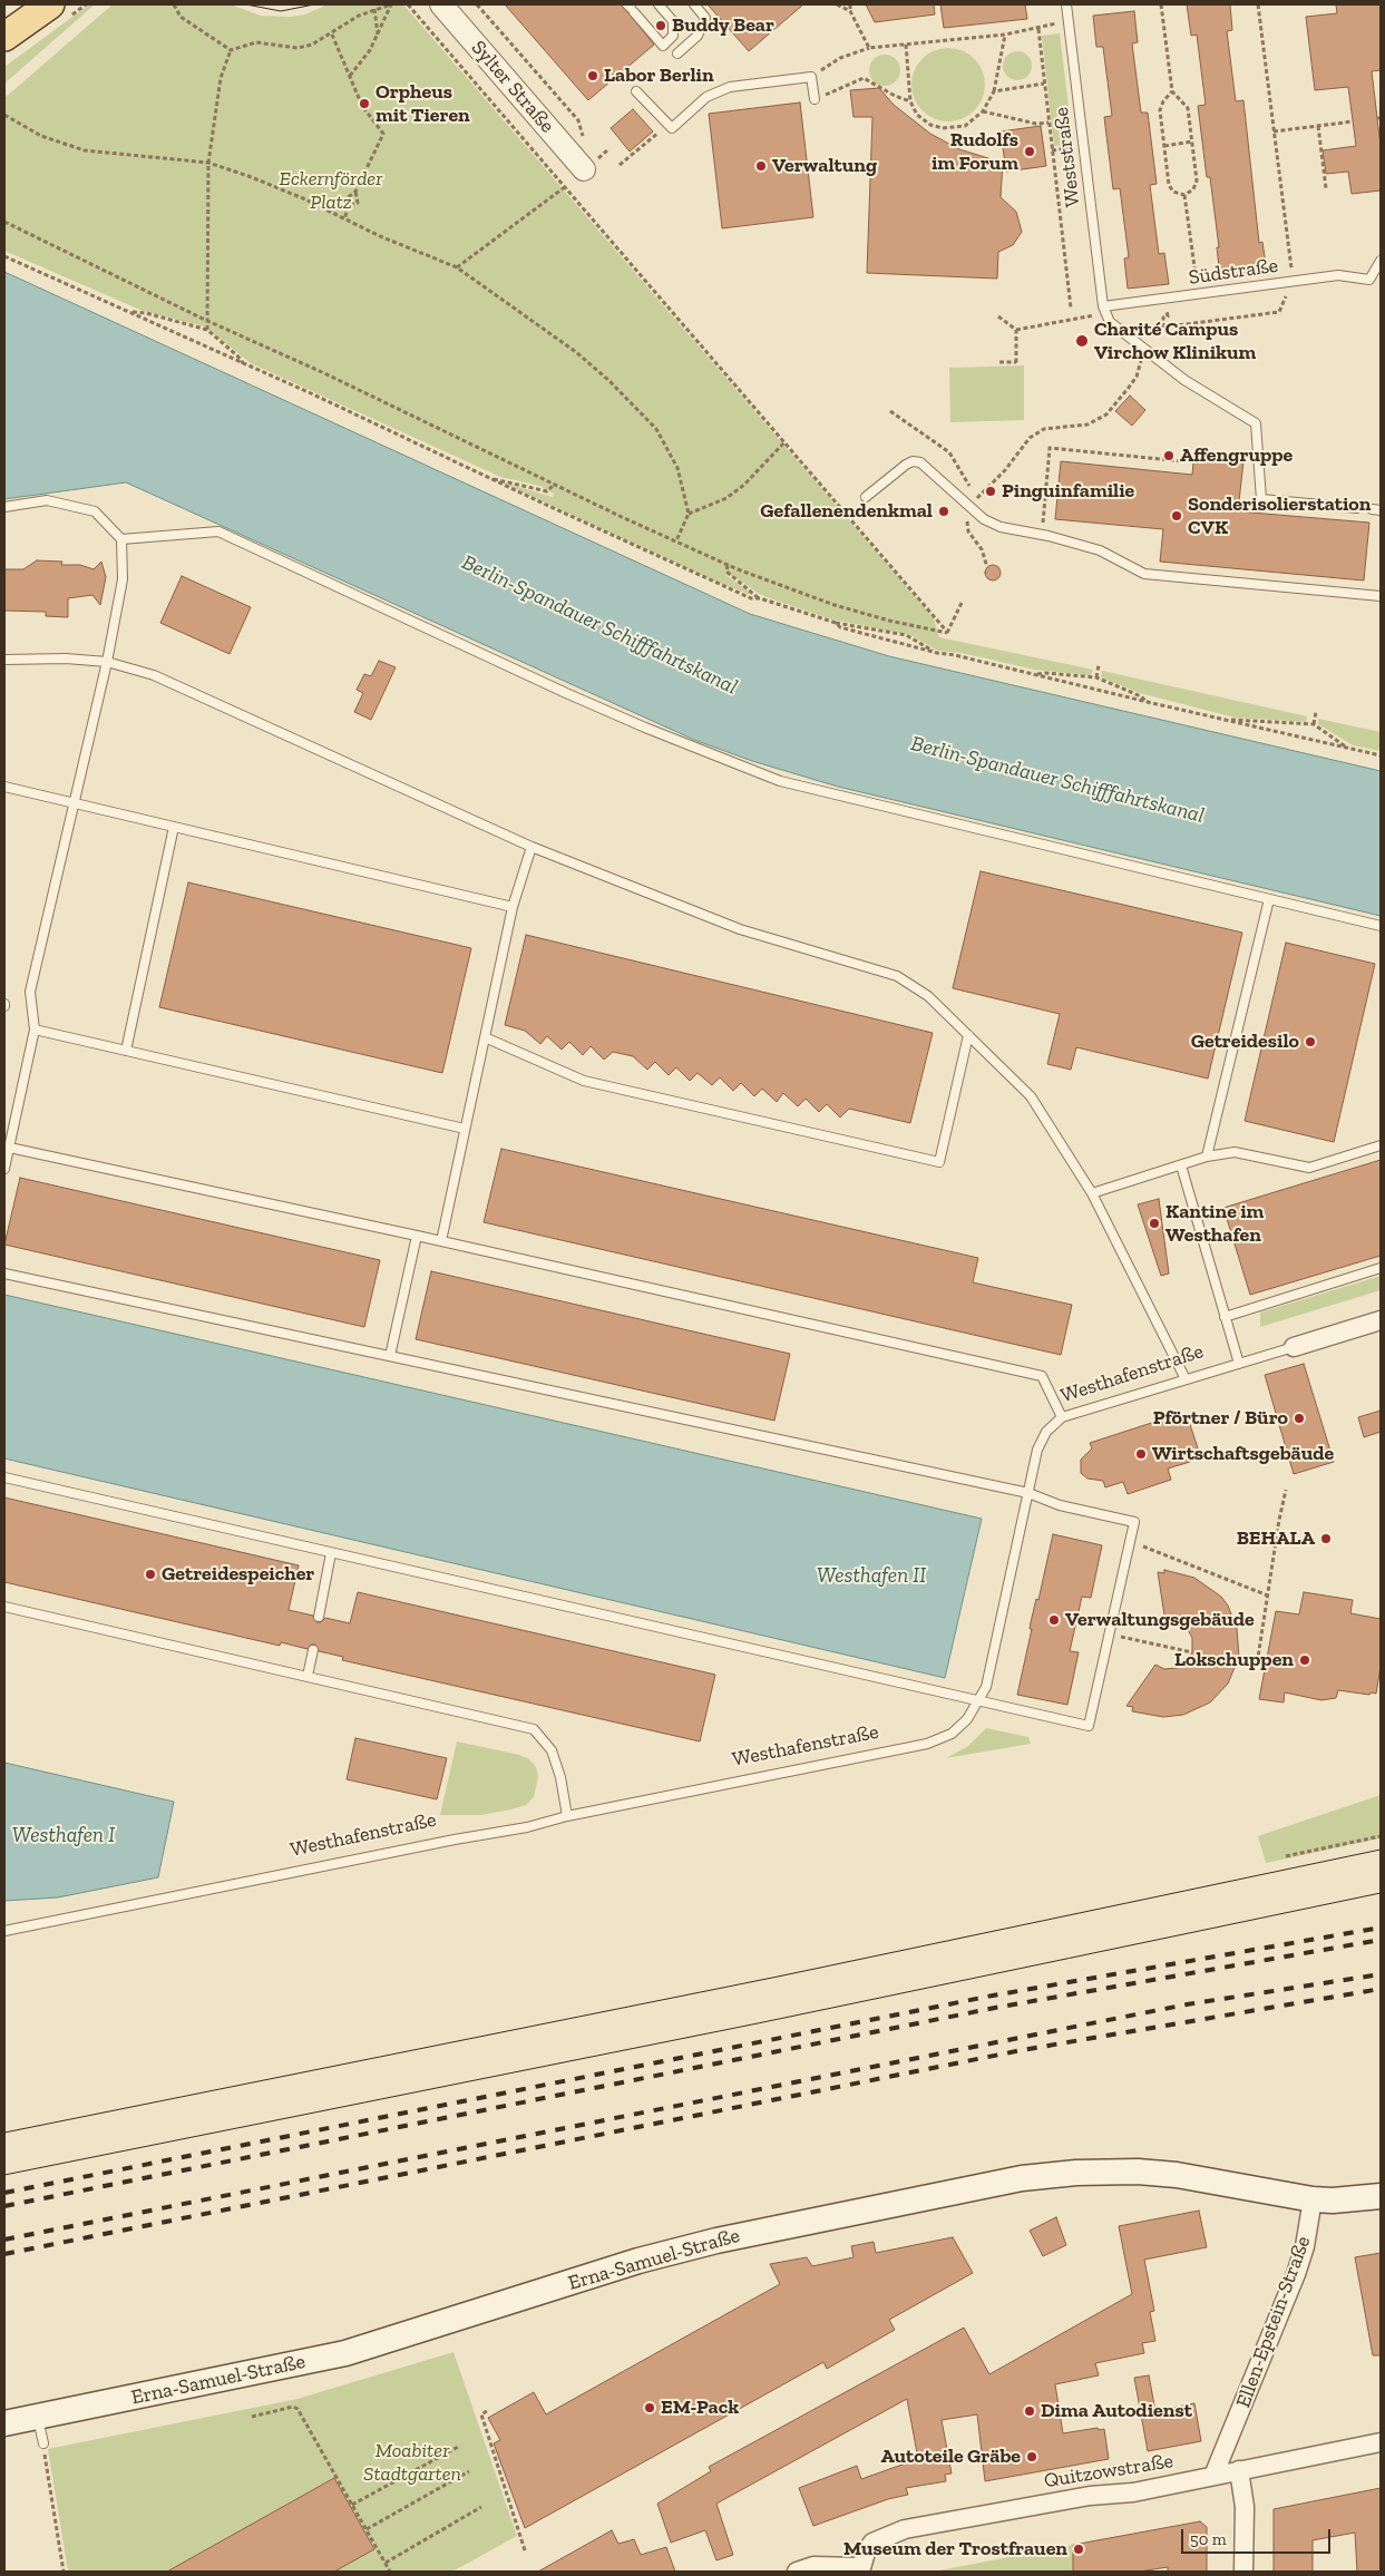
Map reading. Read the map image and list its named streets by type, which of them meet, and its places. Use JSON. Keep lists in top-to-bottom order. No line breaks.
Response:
{"streets":{"main road":["Erna-Samuel-Straße"],"street":["Sylter Straße","Westhafenstraße","Ellen-Epstein-Straße","Quitzowstraße"],"lane":["Weststraße","Südstraße"]},"crossings":[["Weststraße","Südstraße"],["Erna-Samuel-Straße","Ellen-Epstein-Straße"],["Ellen-Epstein-Straße","Quitzowstraße"]],"water":["Berlin-Spandauer Schifffahrtskanal","Westhafen II","Westhafen I"],"parks":["Eckernförder Platz","Moabiter Stadtgarten"],"places":["Buddy Bear","Labor Berlin","Orpheus mit Tieren","Rudolfs im Forum","Verwaltung","Charité Campus Virchow Klinikum","Affengruppe","Pinguinfamilie","Gefallenendenkmal","Sonderisolierstation CVK","Getreidesilo","Kantine im Westhafen","Pförtner / Büro","Wirtschaftsgebäude","BEHALA","Getreidespeicher","Verwaltungsgebäude","Lokschuppen","EM-Pack","Dima Autodienst","Autoteile Gräbe","Museum der Trostfrauen"],"scale_bar":"50 m"}
